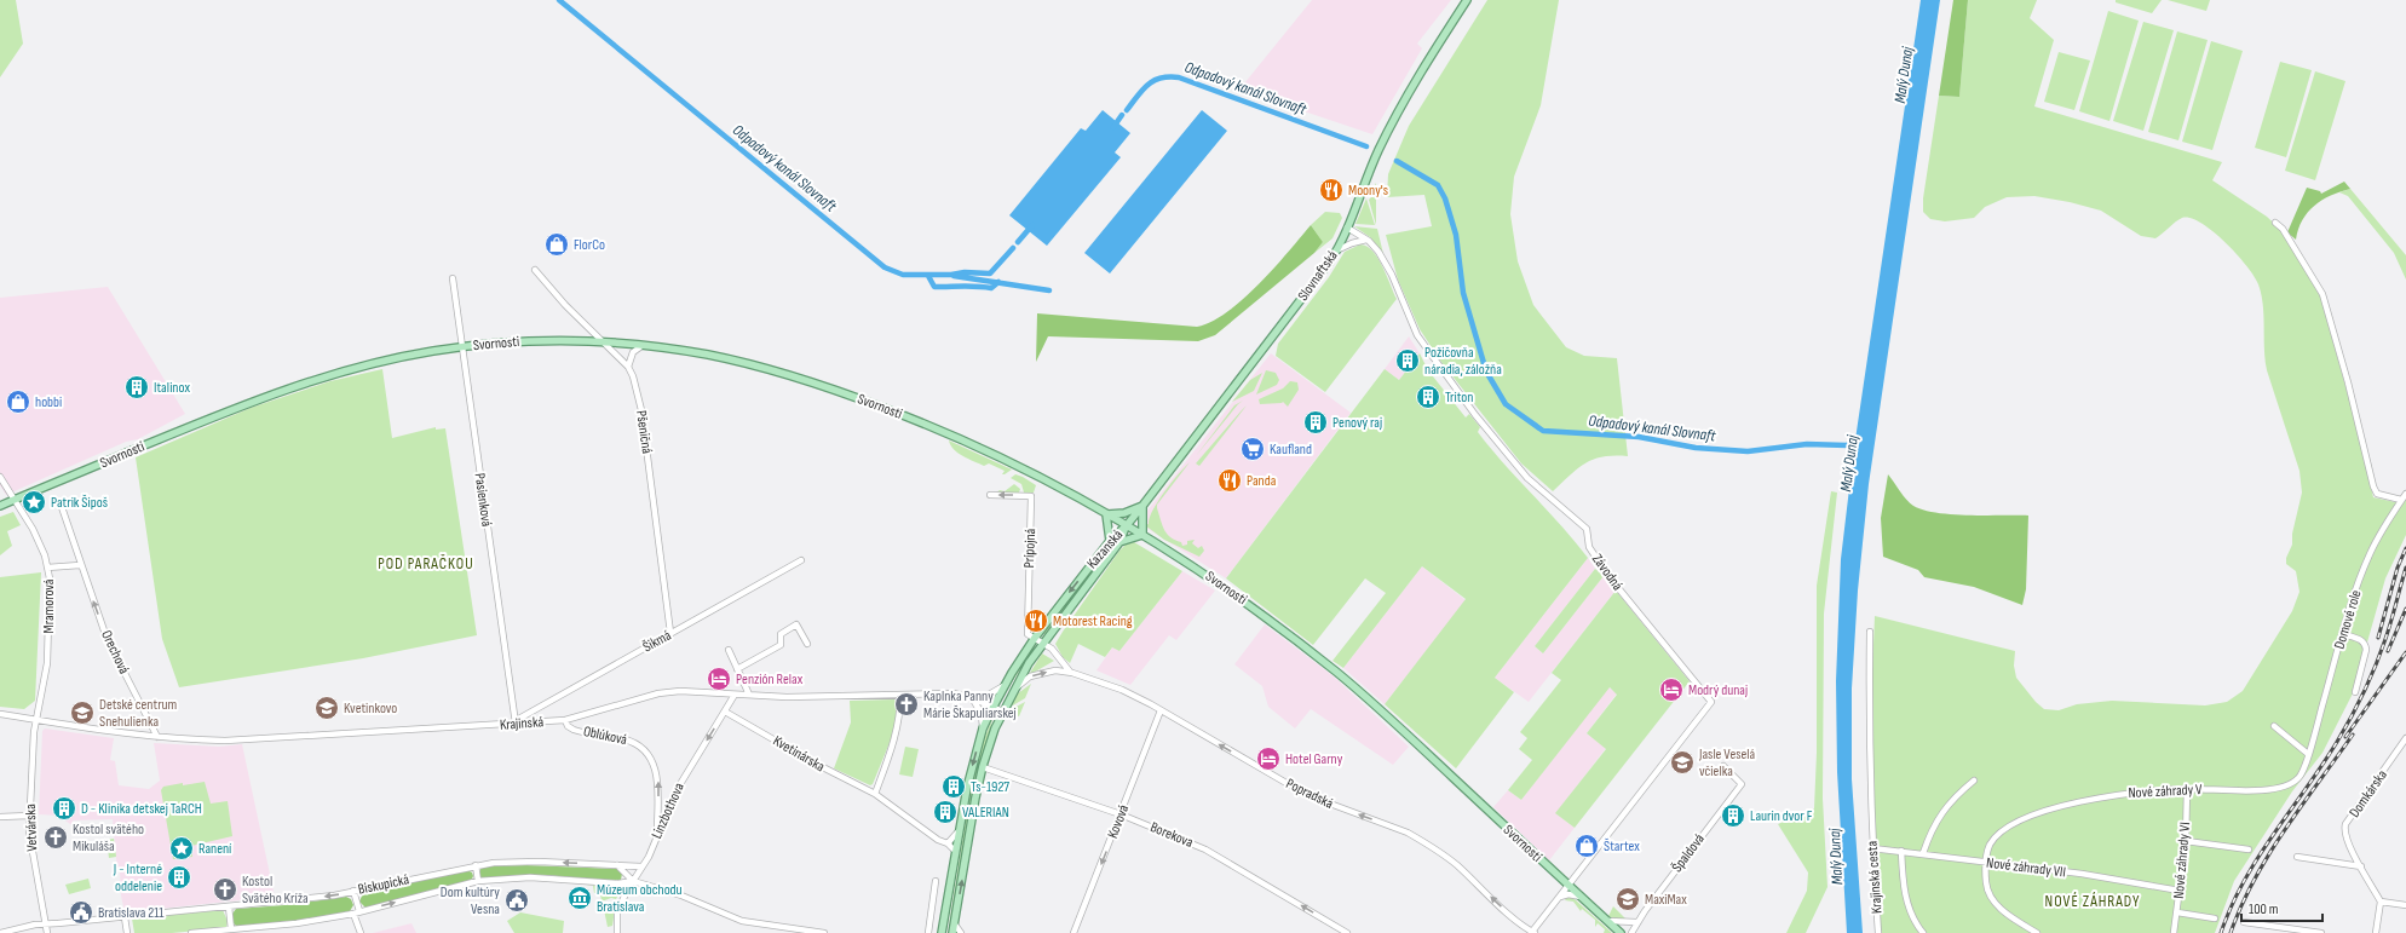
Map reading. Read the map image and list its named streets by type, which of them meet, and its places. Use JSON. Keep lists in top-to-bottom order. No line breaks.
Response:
{"streets":{"main road":["Slovnaftská","Svornosti","Kazanská"],"street":["Pšeničná","Pasienková","Prípojná","Závodná","Mramorová","Domové role","Šikmá","Orechová","Krajinská","Oblúková","Kvetinárska","Nové záhrady V","Popradská","Domkárska","Linzbothova","Kovová","Vetvárska","Borekova","Špaldová","Nové záhrady VI","Nové záhrady VII","Krajinská cesta","Biskupická"]},"crossings":[["Slovnaftská","Svornosti"],["Slovnaftská","Kazanská"],["Slovnaftská","Závodná"],["Svornosti","Pšeničná"],["Svornosti","Pasienková"],["Svornosti","Kazanská"],["Svornosti","Závodná"],["Svornosti","Mramorová"],["Pšeničná","Šikmá"],["Pasienková","Šikmá"],["Pasienková","Krajinská"],["Prípojná","Kazanská"],["Prípojná","Popradská"],["Kazanská","Krajinská"],["Kazanská","Kvetinárska"],["Kazanská","Popradská"],["Kazanská","Borekova"],["Závodná","Popradská"],["Mramorová","Krajinská"],["Mramorová","Vetvárska"],["Domové role","Nové záhrady V"],["Šikmá","Krajinská"],["Orechová","Krajinská"],["Krajinská","Oblúková"],["Krajinská","Linzbothova"],["Krajinská","Vetvárska"],["Oblúková","Linzbothova"],["Kvetinárska","Linzbothova"],["Nové záhrady V","Nové záhrady VI"],["Nové záhrady V","Nové záhrady VII"],["Popradská","Kovová"],["Linzbothova","Biskupická"],["Kovová","Borekova"],["Vetvárska","Biskupická"],["Nové záhrady VI","Nové záhrady VII"],["Nové záhrady VII","Krajinská cesta"]],"one_way":["Orechová","Oblúková","Linzbothova","Kovová","Borekova"],"districts":["POD PARAČKOU","NOVÉ ZÁHRADY"],"water":["Malý Dunaj","Odpadový kanál Slovnaft"],"places":{"restaurant":["Moony's","Panda","Motorest Racing"],"shop":["FlorCo","hobbi","Štartex"],"building":["Požičovňa náradia, záložňa","Italinox","Triton","Penový raj","Ts-1927","D - Klinika detskej TaRCH","VALERIAN","Laurin dvor F","J - Interné oddelenie"],"supermarket":["Kaufland"],"place":["Patrik Šipoš","Ranení"],"hotel":["Penzión Relax","Modrý dunaj","Hotel Garny"],"church":["Kaplnka Panny Márie Škapuliarskej","Kostol svätého Mikuláša","Kostol Svätého Kríža"],"school or university":["Kvetinkovo","Detské centrum Snehulienka","Jasle Veselá včielka","MaxiMax"],"museum":["Múzeum obchodu Bratislava"],"public building":["Dom kultúry Vesna","Bratislava 211"]},"scale_bar":"100 m"}
